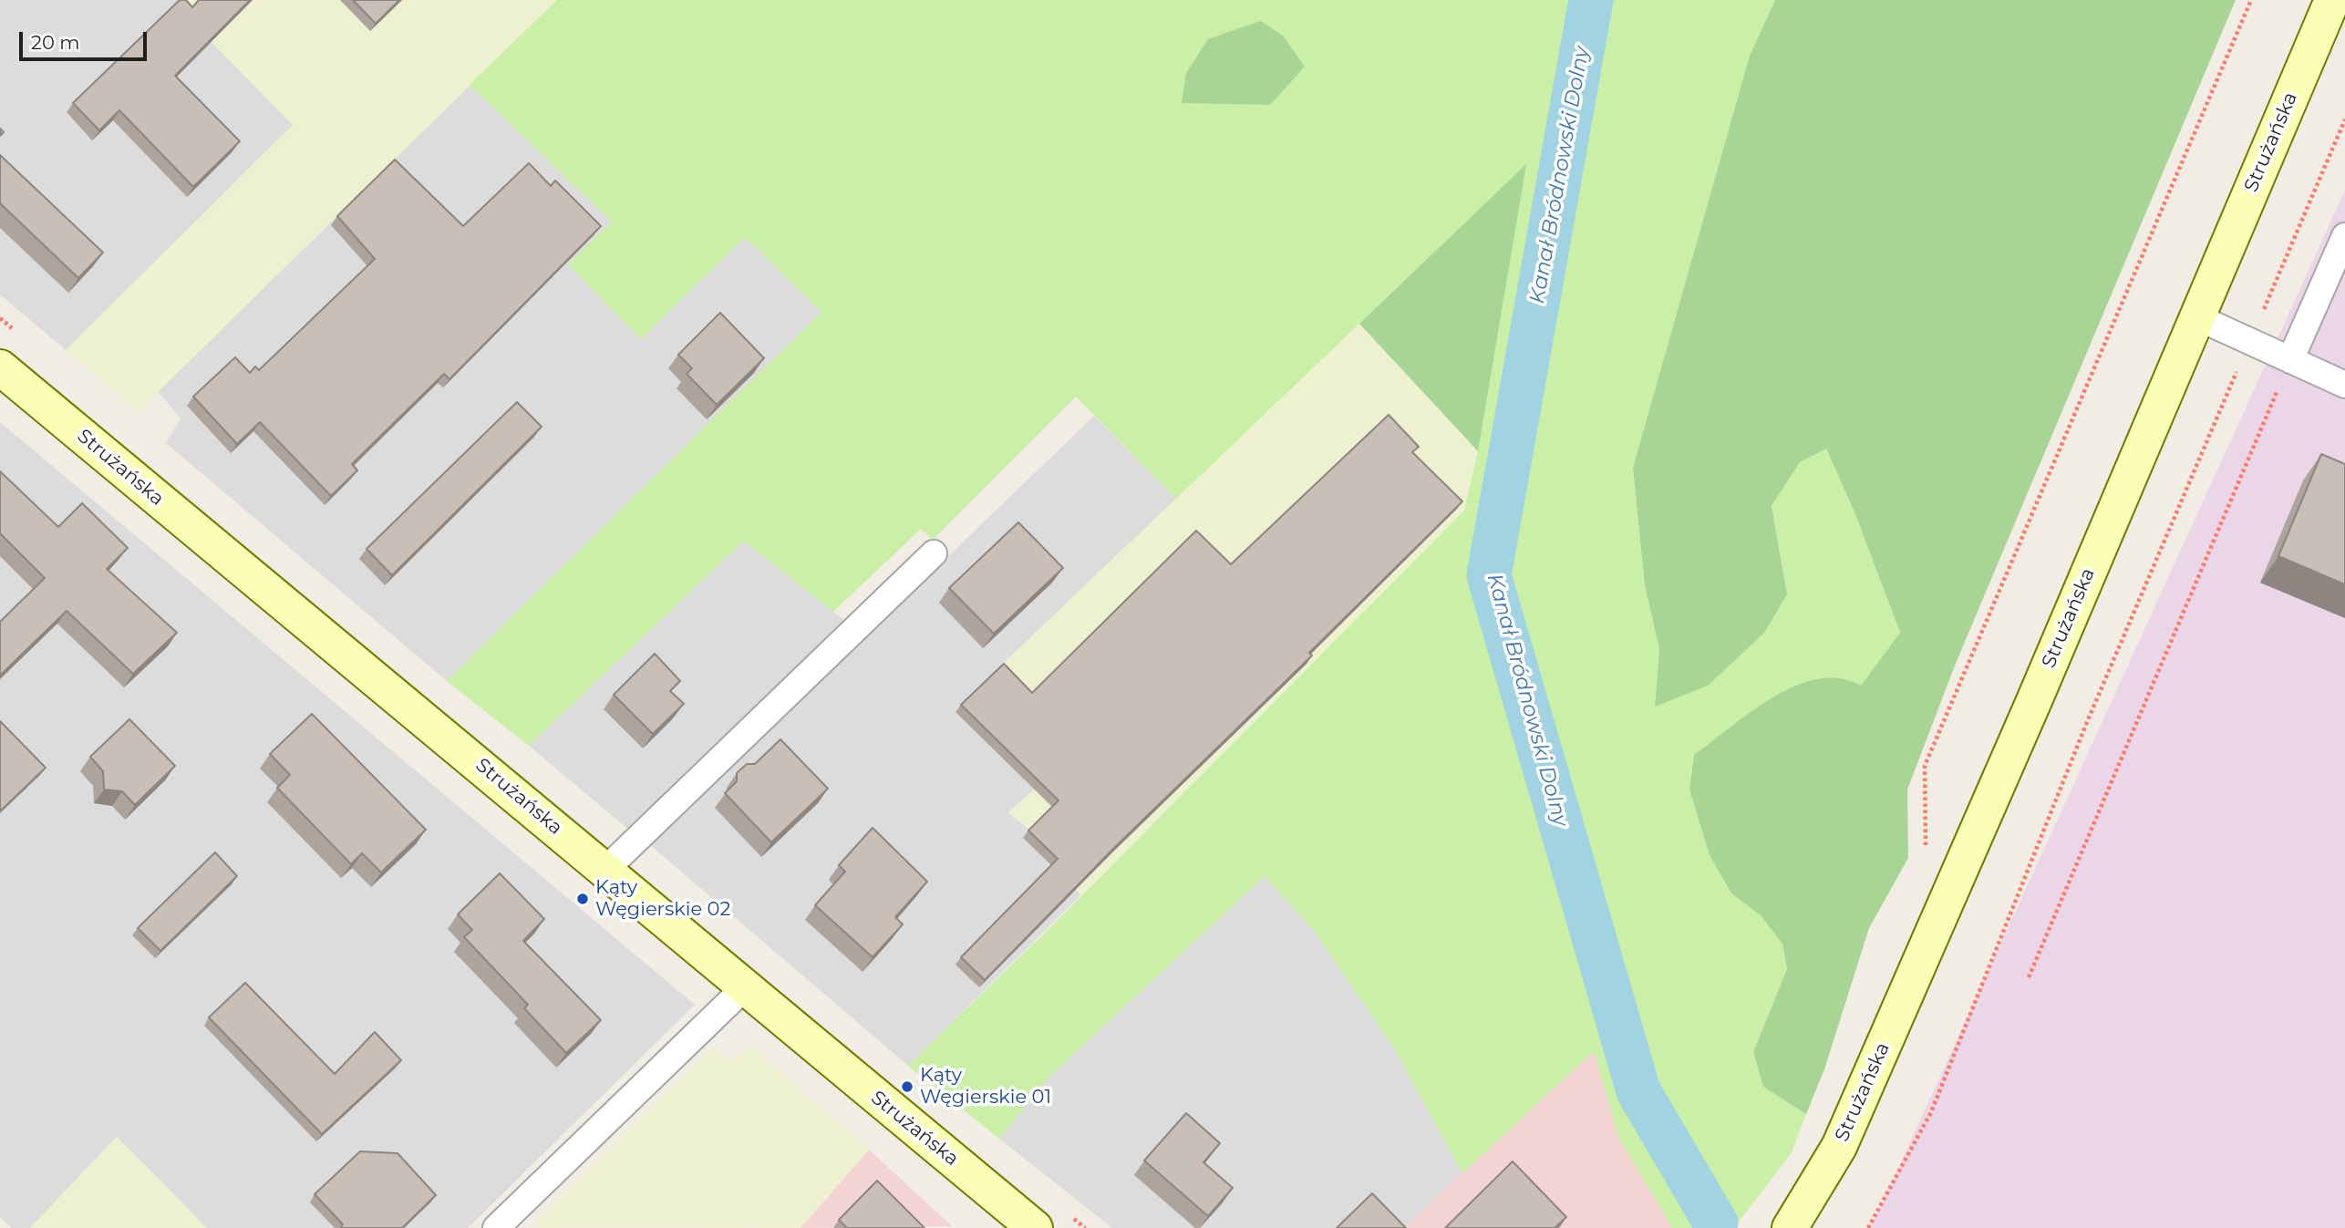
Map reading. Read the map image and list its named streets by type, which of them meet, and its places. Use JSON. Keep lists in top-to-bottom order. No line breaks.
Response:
{"streets":{"main road":["Strużańska"]},"water":["Kanał Bródnowski Dolny"],"places":["Kąty Węgierskie 02","Kąty Węgierskie 01"],"scale_bar":"20 m"}
